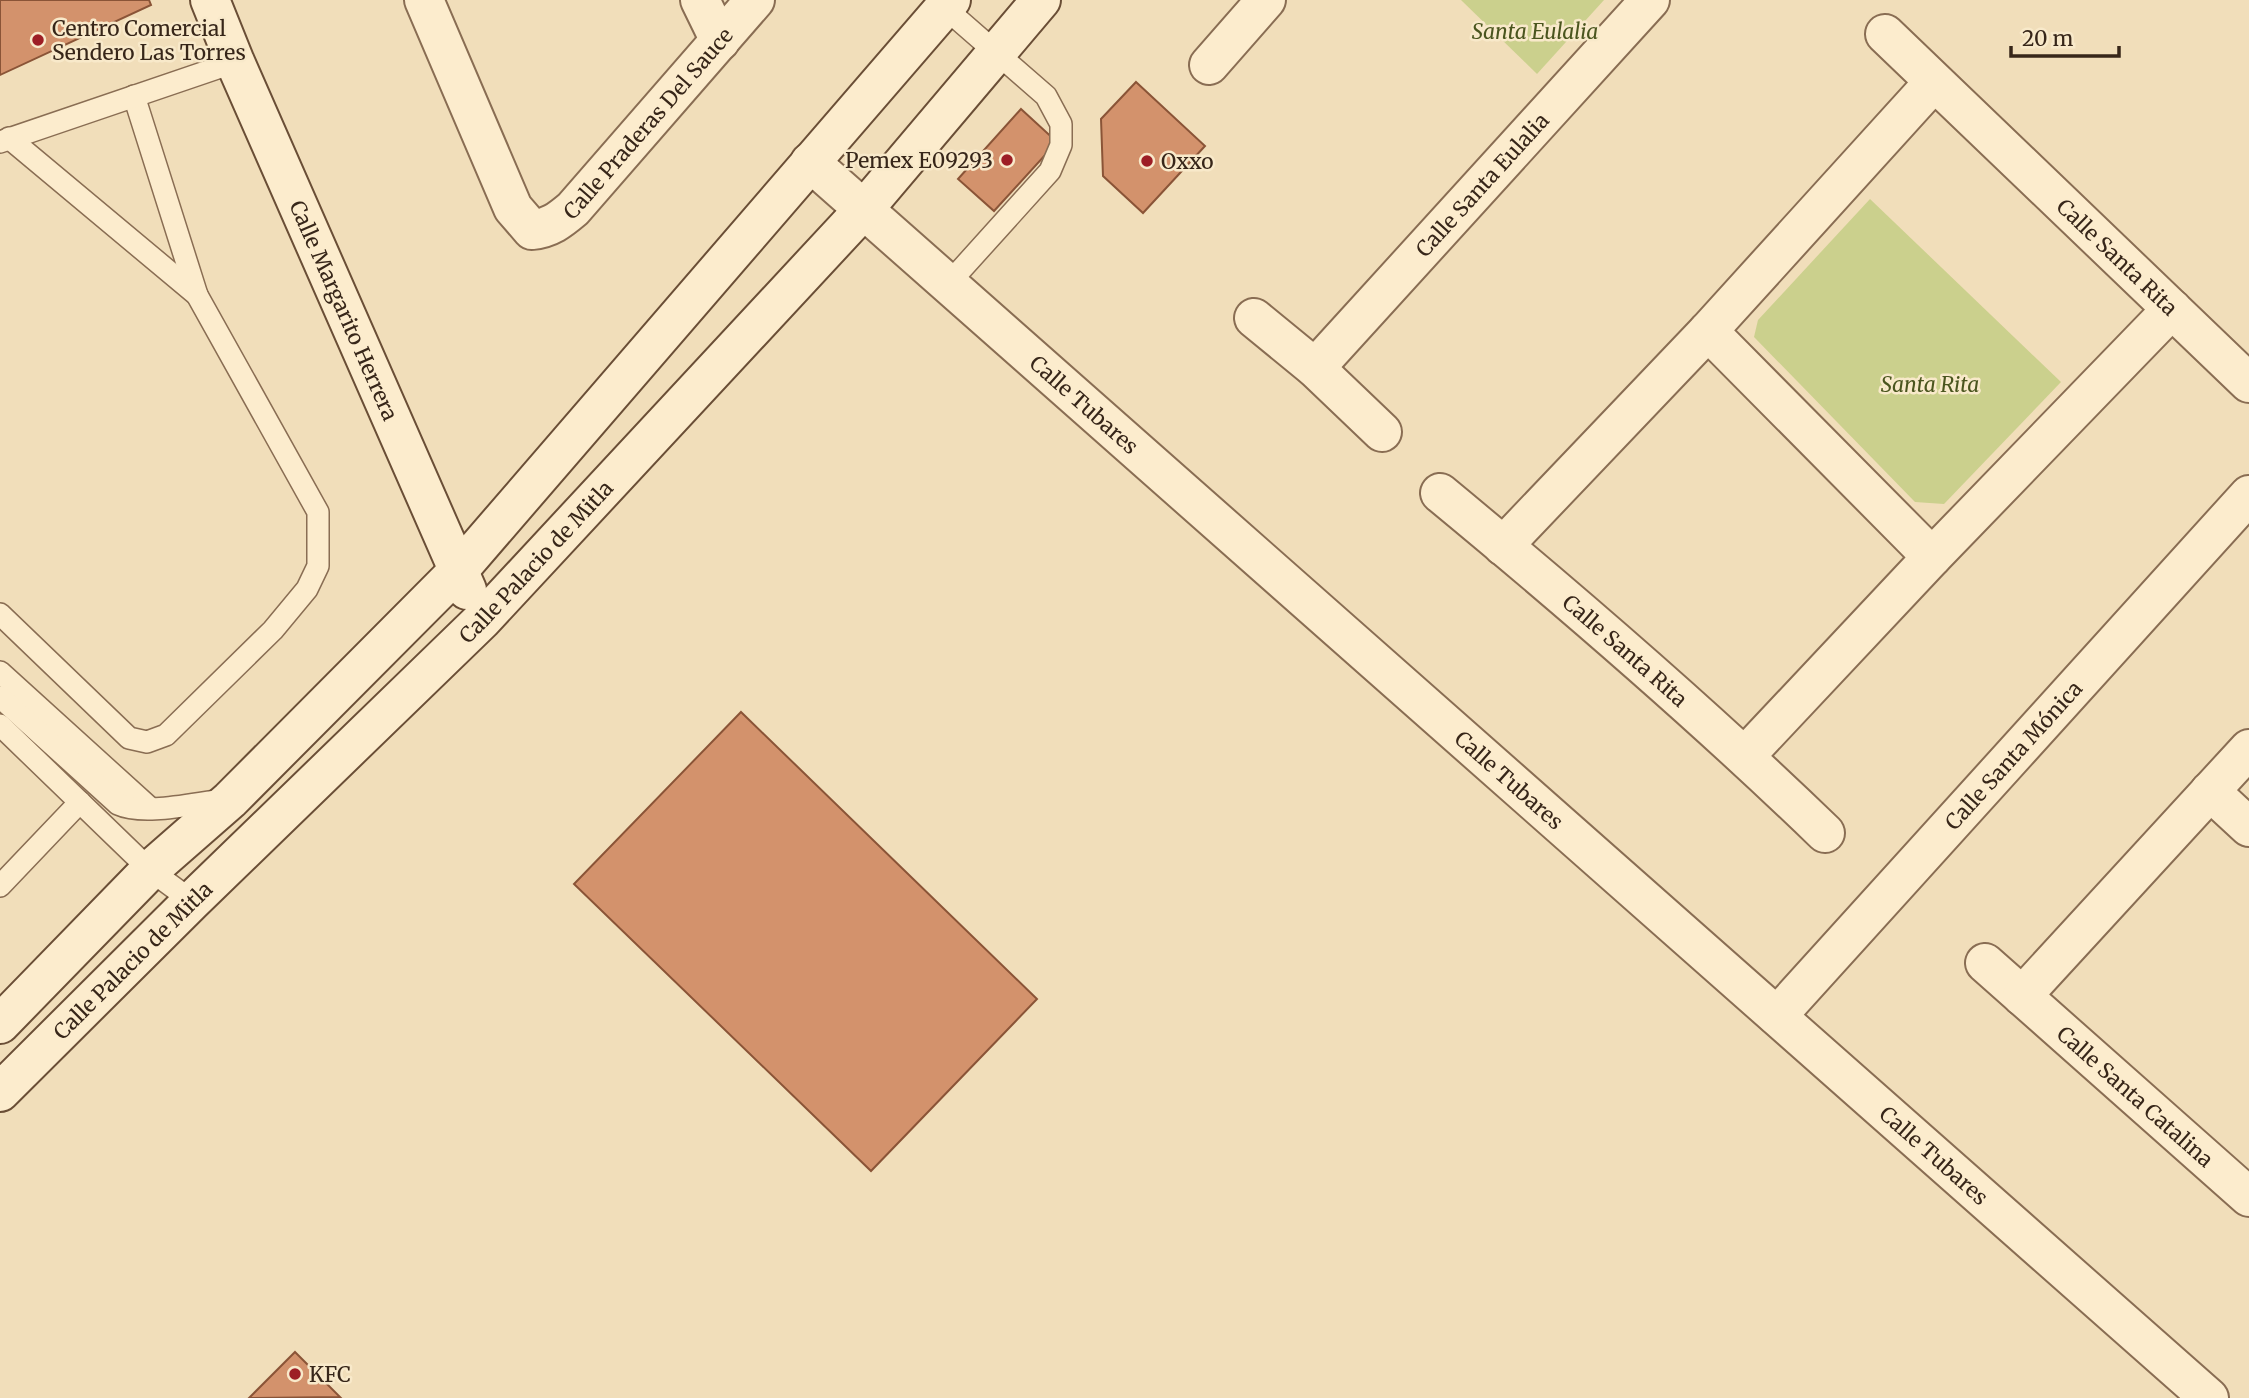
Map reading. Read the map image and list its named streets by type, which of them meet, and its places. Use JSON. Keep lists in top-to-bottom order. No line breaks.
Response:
{"streets":{"street":["Calle Praderas Del Sauce","Calle Santa Eulalia","Calle Santa Rita","Calle Margarito Herrera","Calle Tubares","Calle Palacio de Mitla","Calle Santa Mónica","Calle Santa Catalina"]},"crossings":[["Calle Margarito Herrera","Calle Palacio de Mitla"],["Calle Tubares","Calle Palacio de Mitla"],["Calle Tubares","Calle Santa Mónica"]],"parks":["Santa Eulalia","Santa Rita"],"places":["Centro Comercial Sendero Las Torres","Pemex E09293","Oxxo","KFC"],"scale_bar":"20 m"}
